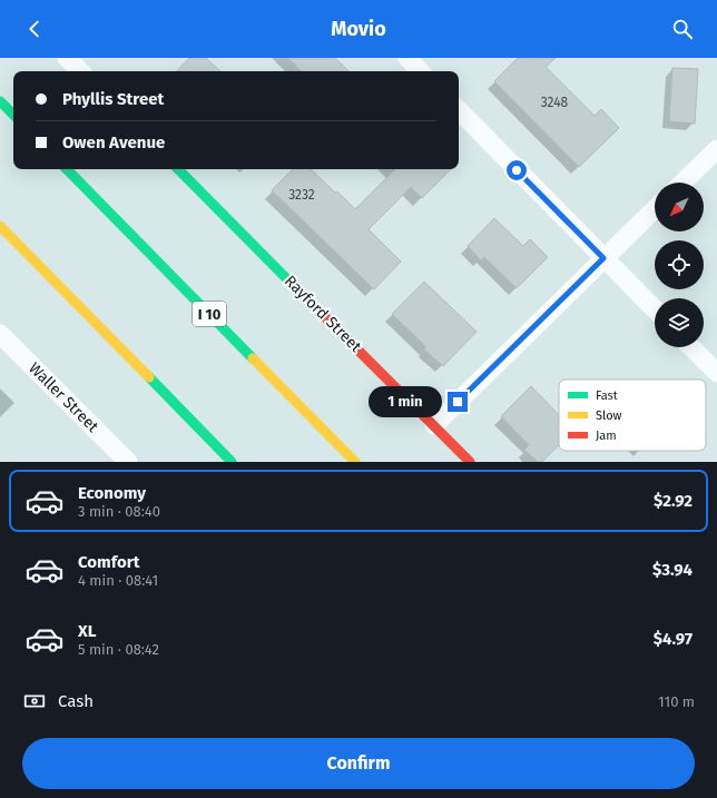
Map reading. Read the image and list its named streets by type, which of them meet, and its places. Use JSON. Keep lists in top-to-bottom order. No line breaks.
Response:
{"streets":{"main road":["I 10","Rayford Street"],"street":["Waller Street"]},"house_numbers":["3248","3232"],"legend":["Fast","Slow","Jam"],"north":"bottom left","page":{"header":"Movio","banner":["Phyllis Street","Owen Avenue"],"bubble":"1 min","list":[{"name":"Economy","note":"3 min · 08:40","value":"$2.92"},{"name":"Comfort","note":"4 min · 08:41","value":"$3.94"},{"name":"XL","note":"5 min · 08:42","value":"$4.97"}],"pay":["Cash","110 m"],"buttons":"Confirm"}}
